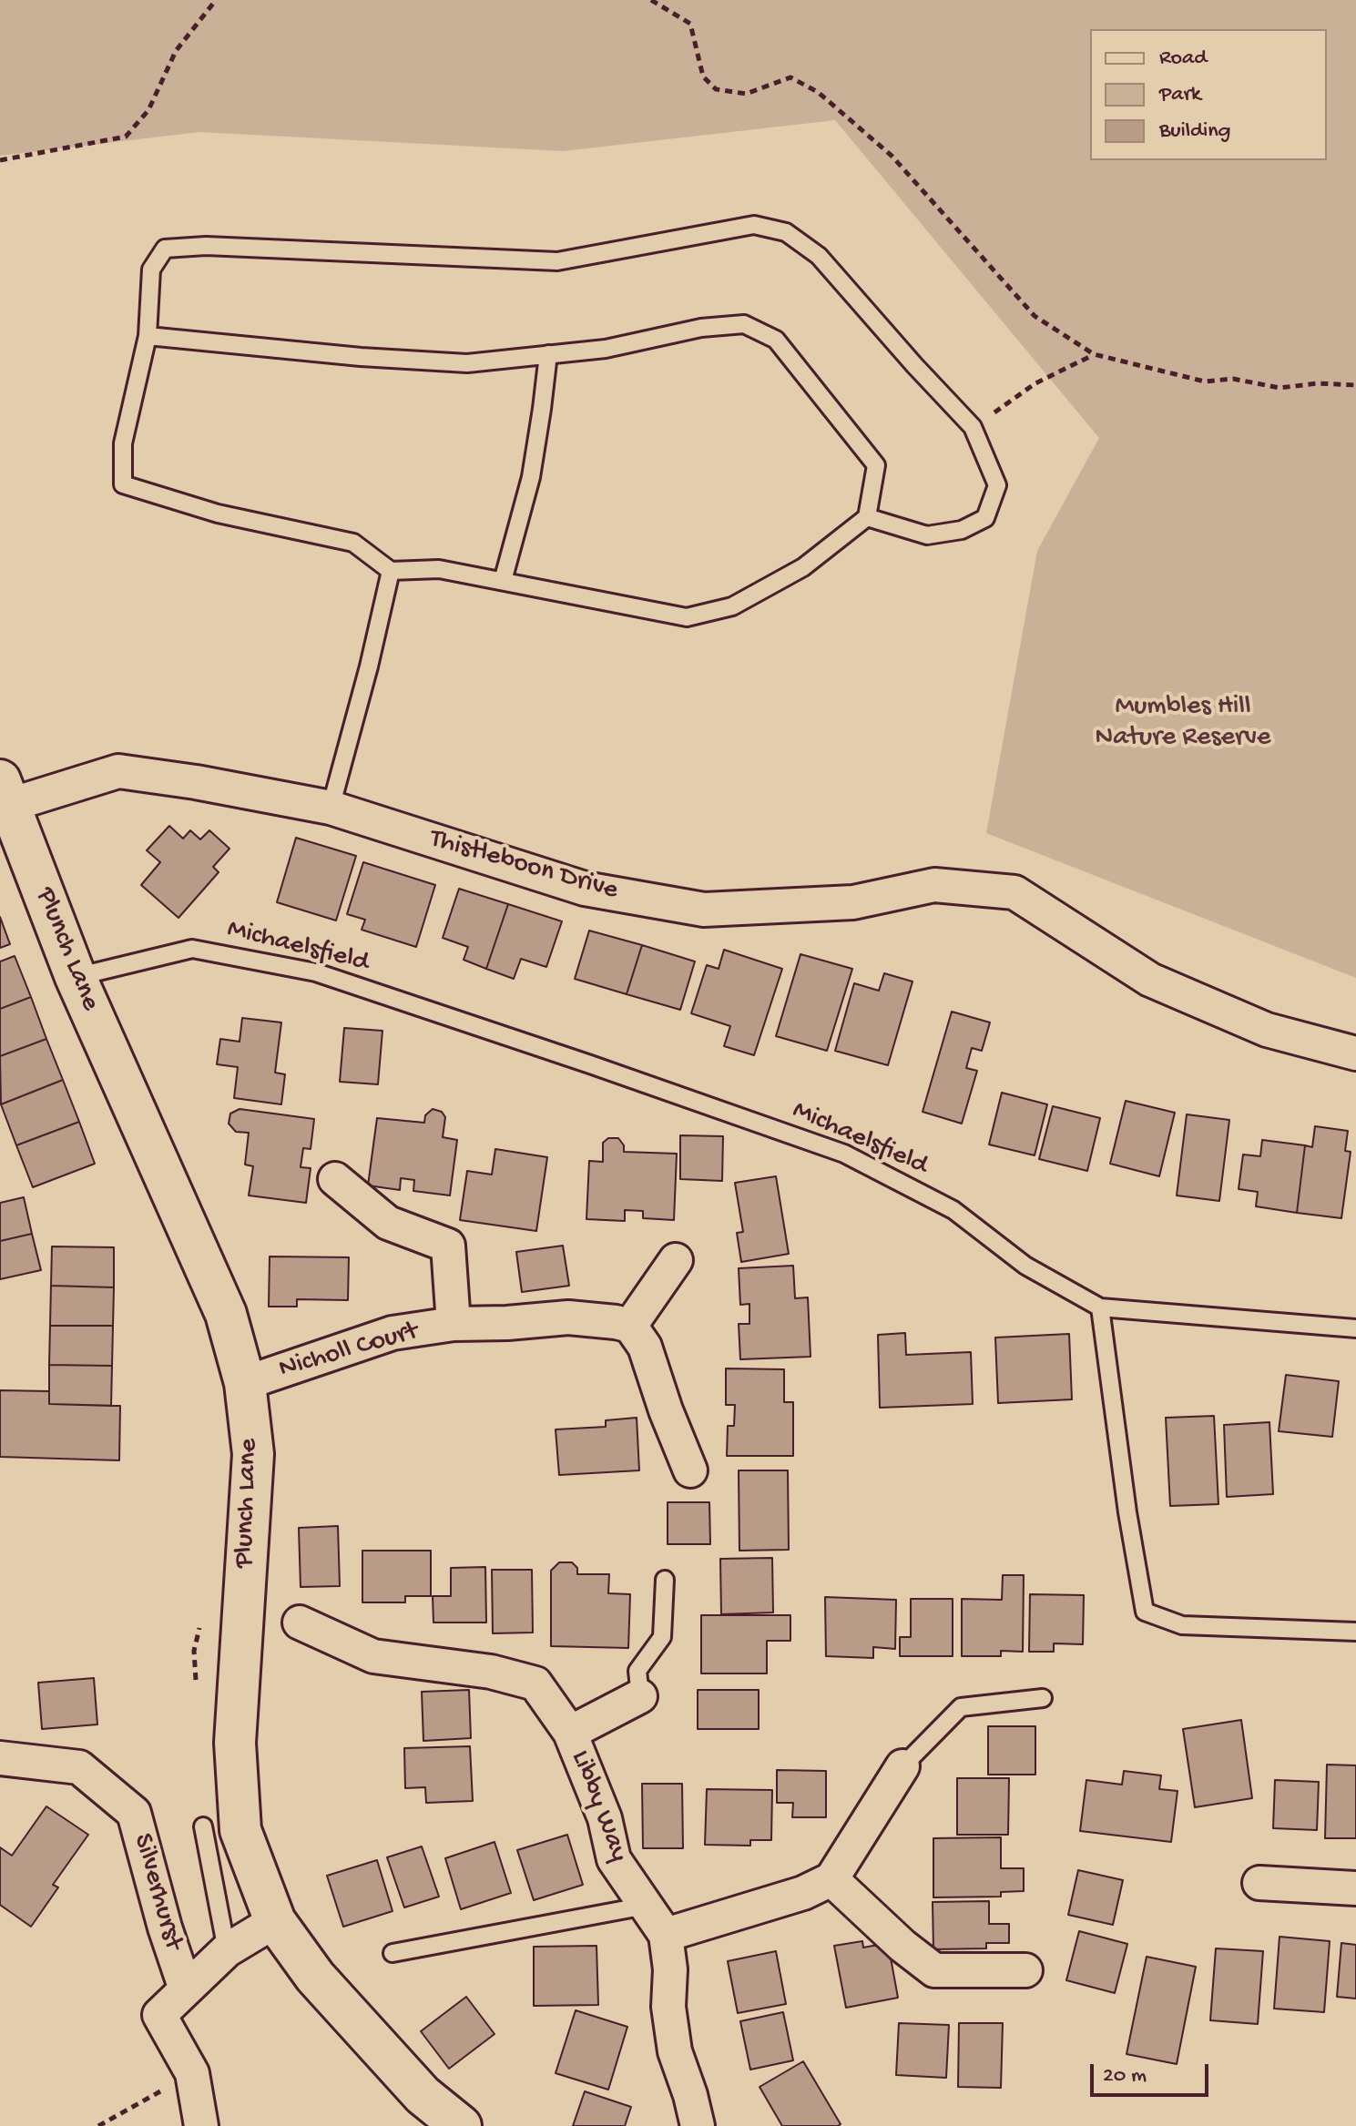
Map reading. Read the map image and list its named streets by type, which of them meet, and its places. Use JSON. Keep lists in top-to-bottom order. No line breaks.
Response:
{"streets":{"street":["Thistleboon Drive","Plunch Lane","Nicholl Court","Libby Way","Silverhurst"],"lane":["Michaelsfield"]},"crossings":[["Thistleboon Drive","Plunch Lane"],["Michaelsfield","Plunch Lane"],["Plunch Lane","Nicholl Court"]],"parks":["Mumbles Hill Nature Reserve"],"legend":["Road","Park","Building"],"scale_bar":"20 m"}
